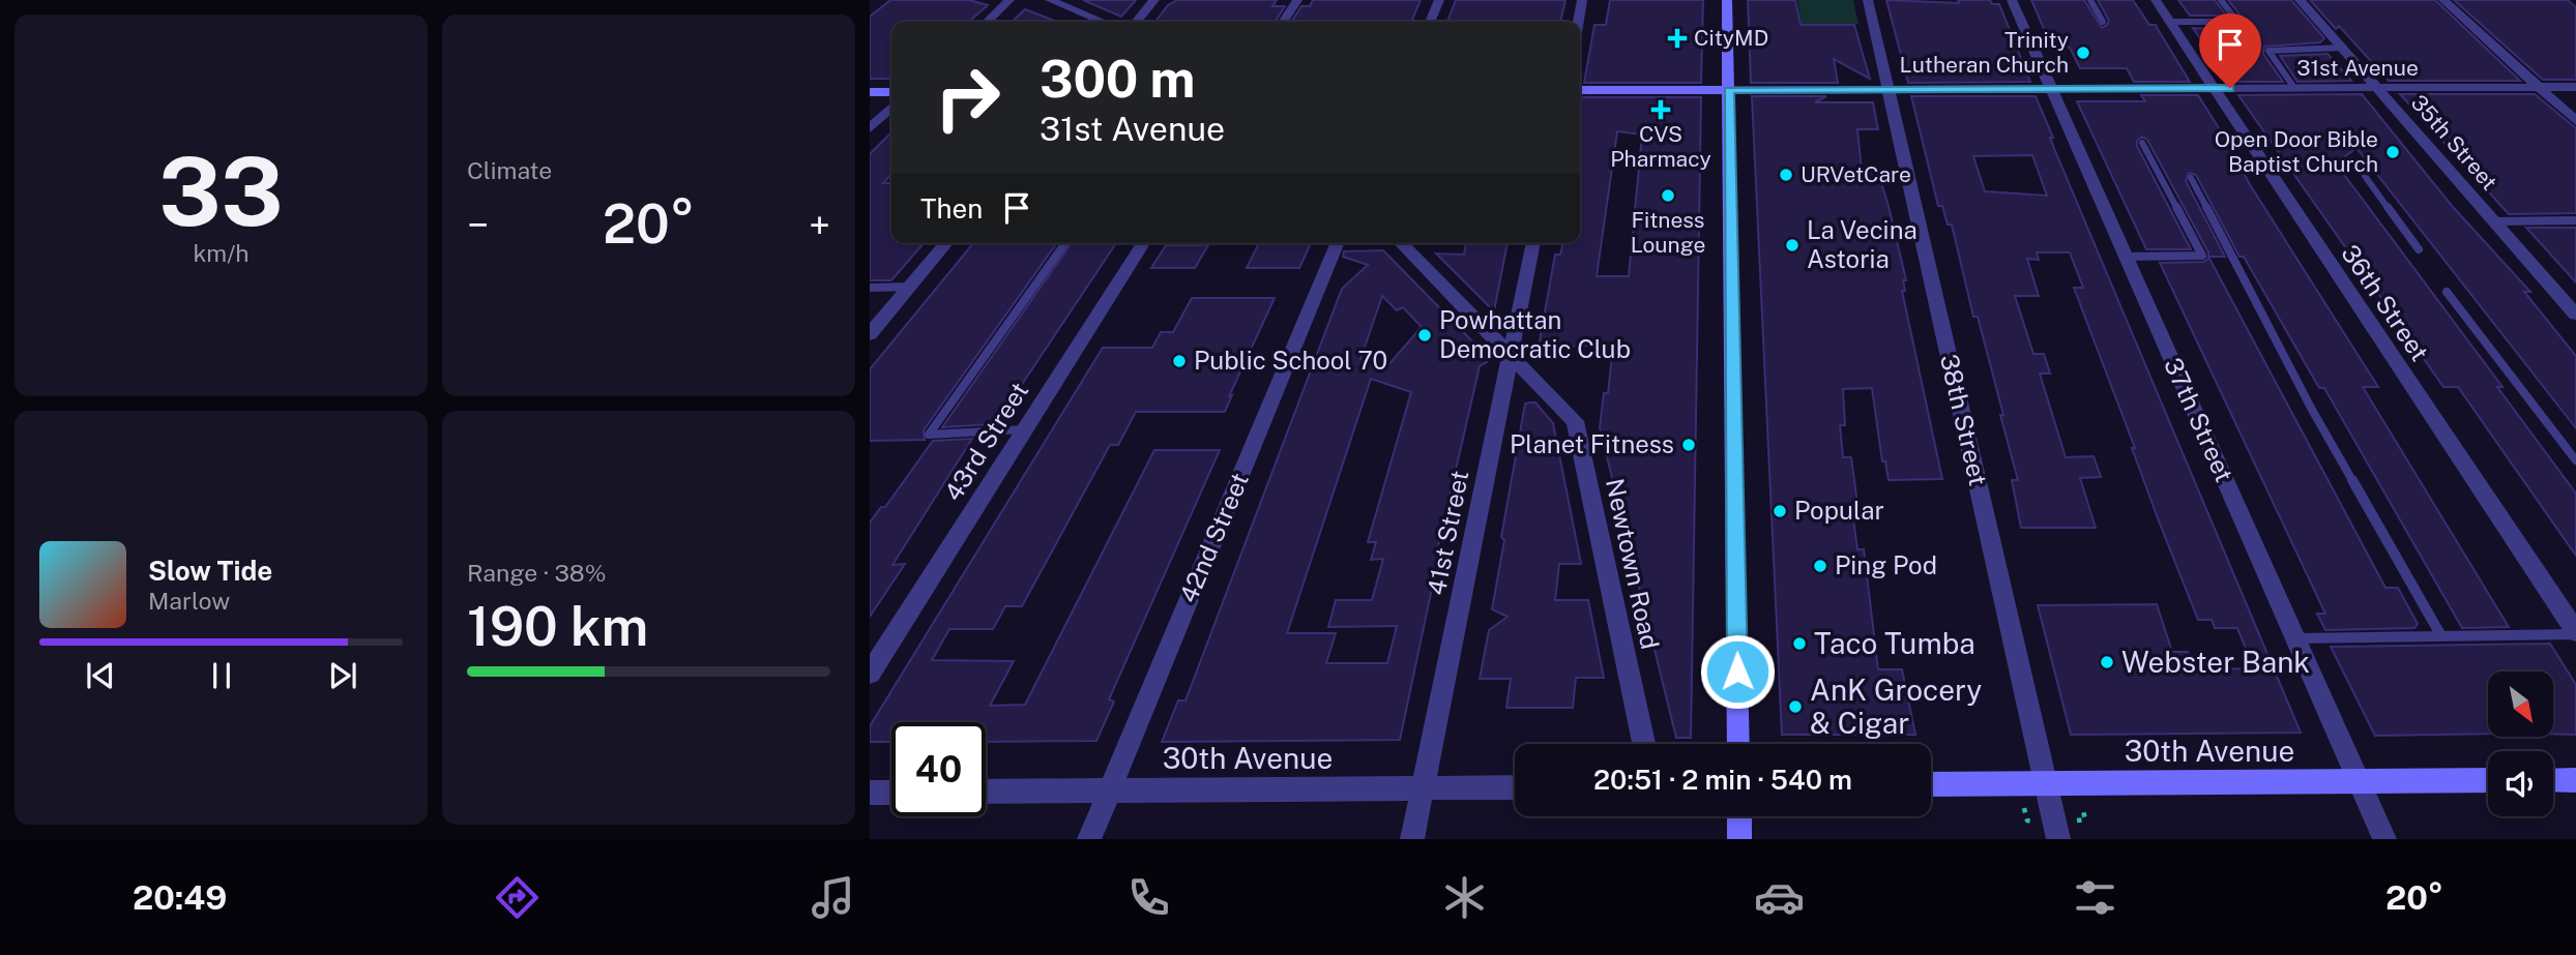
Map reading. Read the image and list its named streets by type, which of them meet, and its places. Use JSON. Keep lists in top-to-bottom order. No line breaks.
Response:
{"streets":{"street":["31st Avenue","35th Street","36th Street","38th Street","37th Street","43rd Street","41st Street","42nd Street","Newtown Road","30th Avenue"]},"crossings":[["31st Avenue","35th Street"],["31st Avenue","36th Street"],["31st Avenue","38th Street"],["31st Avenue","37th Street"],["38th Street","30th Avenue"],["37th Street","30th Avenue"],["41st Street","Newtown Road"],["41st Street","30th Avenue"],["42nd Street","30th Avenue"]],"places":{"health":["CityMD","CVS Pharmacy"],"other":["Trinity Lutheran Church","Open Door Bible Baptist Church","URVetCare","Fitness Lounge","La Vecina Astoria","Powhattan Democratic Club","Public School 70","Planet Fitness","Popular","Ping Pod","Taco Tumba","Webster Bank","AnK Grocery & Cigar"]},"north":"bottom right","page":{"tile":[["33","km/h"],"Climate",["Range · 38%","190 km"]],"turn":["300 m","31st Avenue"],"then":"Then","heat":["−","20°","+"],"song":["Slow Tide","Marlow"],"limit":"40","trip":"20:51 · 2 min · 540 m","tabs":["20:49","20°"]}}
